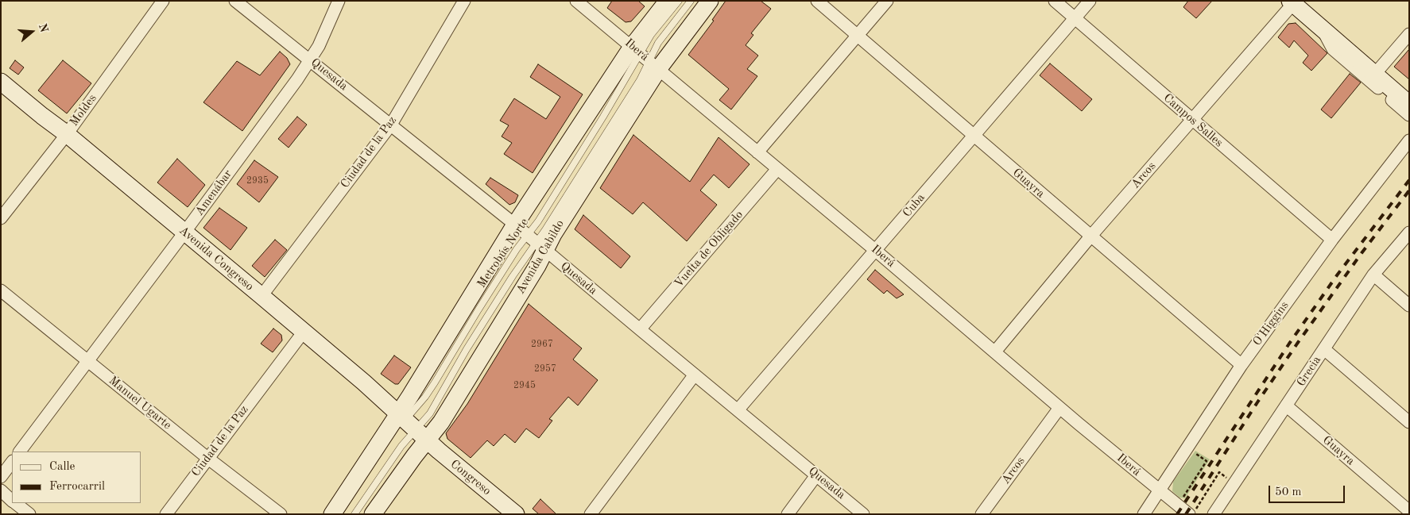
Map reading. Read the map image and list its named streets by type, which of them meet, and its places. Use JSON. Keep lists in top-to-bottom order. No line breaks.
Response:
{"streets":{"main road":["Avenida Cabildo","Avenida Congreso","Congreso"],"street":["Iberá","Quesada","Moldes","Campos Salles","Ciudad de la Paz","Arcos","Guayra","Amenábar","Cuba","Vuelta de Obligado","O'Higgins","Grecia","Manuel Ugarte"],"lane":["Metrobús Norte"]},"crossings":[["Iberá","Arcos"],["Iberá","Cuba"],["Iberá","Vuelta de Obligado"],["Iberá","Metrobús Norte"],["Iberá","Avenida Cabildo"],["Iberá","O'Higgins"],["Quesada","Ciudad de la Paz"],["Quesada","Amenábar"],["Quesada","Cuba"],["Quesada","Vuelta de Obligado"],["Quesada","Metrobús Norte"],["Quesada","Avenida Cabildo"],["Moldes","Avenida Congreso"],["Campos Salles","Arcos"],["Campos Salles","Cuba"],["Campos Salles","O'Higgins"],["Ciudad de la Paz","Avenida Congreso"],["Ciudad de la Paz","Manuel Ugarte"],["Arcos","Guayra"],["Guayra","Cuba"],["Guayra","O'Higgins"],["Guayra","Grecia"],["Amenábar","Avenida Congreso"],["Amenábar","Manuel Ugarte"],["Metrobús Norte","Avenida Cabildo"],["Metrobús Norte","Avenida Congreso"],["Metrobús Norte","Congreso"],["Avenida Cabildo","Avenida Congreso"],["Avenida Cabildo","Congreso"],["Avenida Congreso","Congreso"]],"house_numbers":["2935","2967","2957","2945"],"legend":["Calle","Ferrocarril"],"scale_bar":"50 m","north":"right"}
